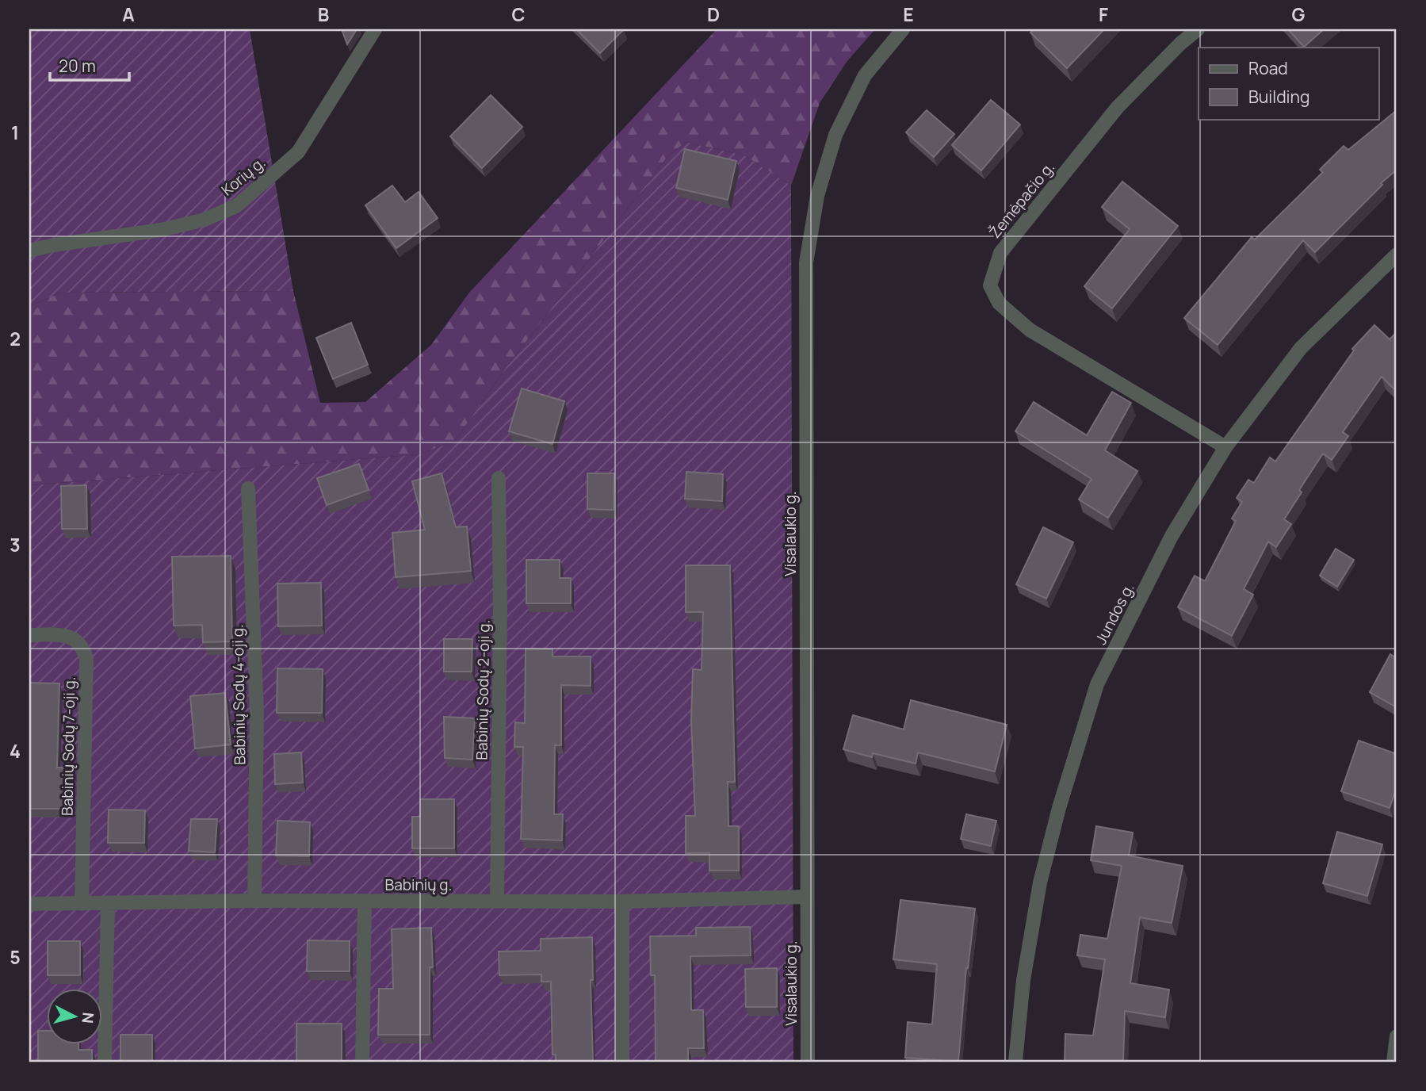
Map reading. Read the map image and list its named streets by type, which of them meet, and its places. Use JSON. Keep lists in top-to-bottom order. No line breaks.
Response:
{"streets":{"street":["Korių g.","Žemėpačio g.","Visalaukio g.","Jundos g.","Babinių Sodų 2-oji g.","Babinių Sodų 4-oji g.","Babinių Sodų 7-oji g.","Babinių g."]},"crossings":[["Žemėpačio g.","Jundos g."],["Visalaukio g.","Babinių g."],["Babinių Sodų 2-oji g.","Babinių g."],["Babinių Sodų 4-oji g.","Babinių g."],["Babinių Sodų 7-oji g.","Babinių g."]],"legend":["Road","Building"],"scale_bar":"20 m","north":"right","grid":{"columns":["A","B","C","D","E","F","G"],"rows":["1","2","3","4","5"]}}
